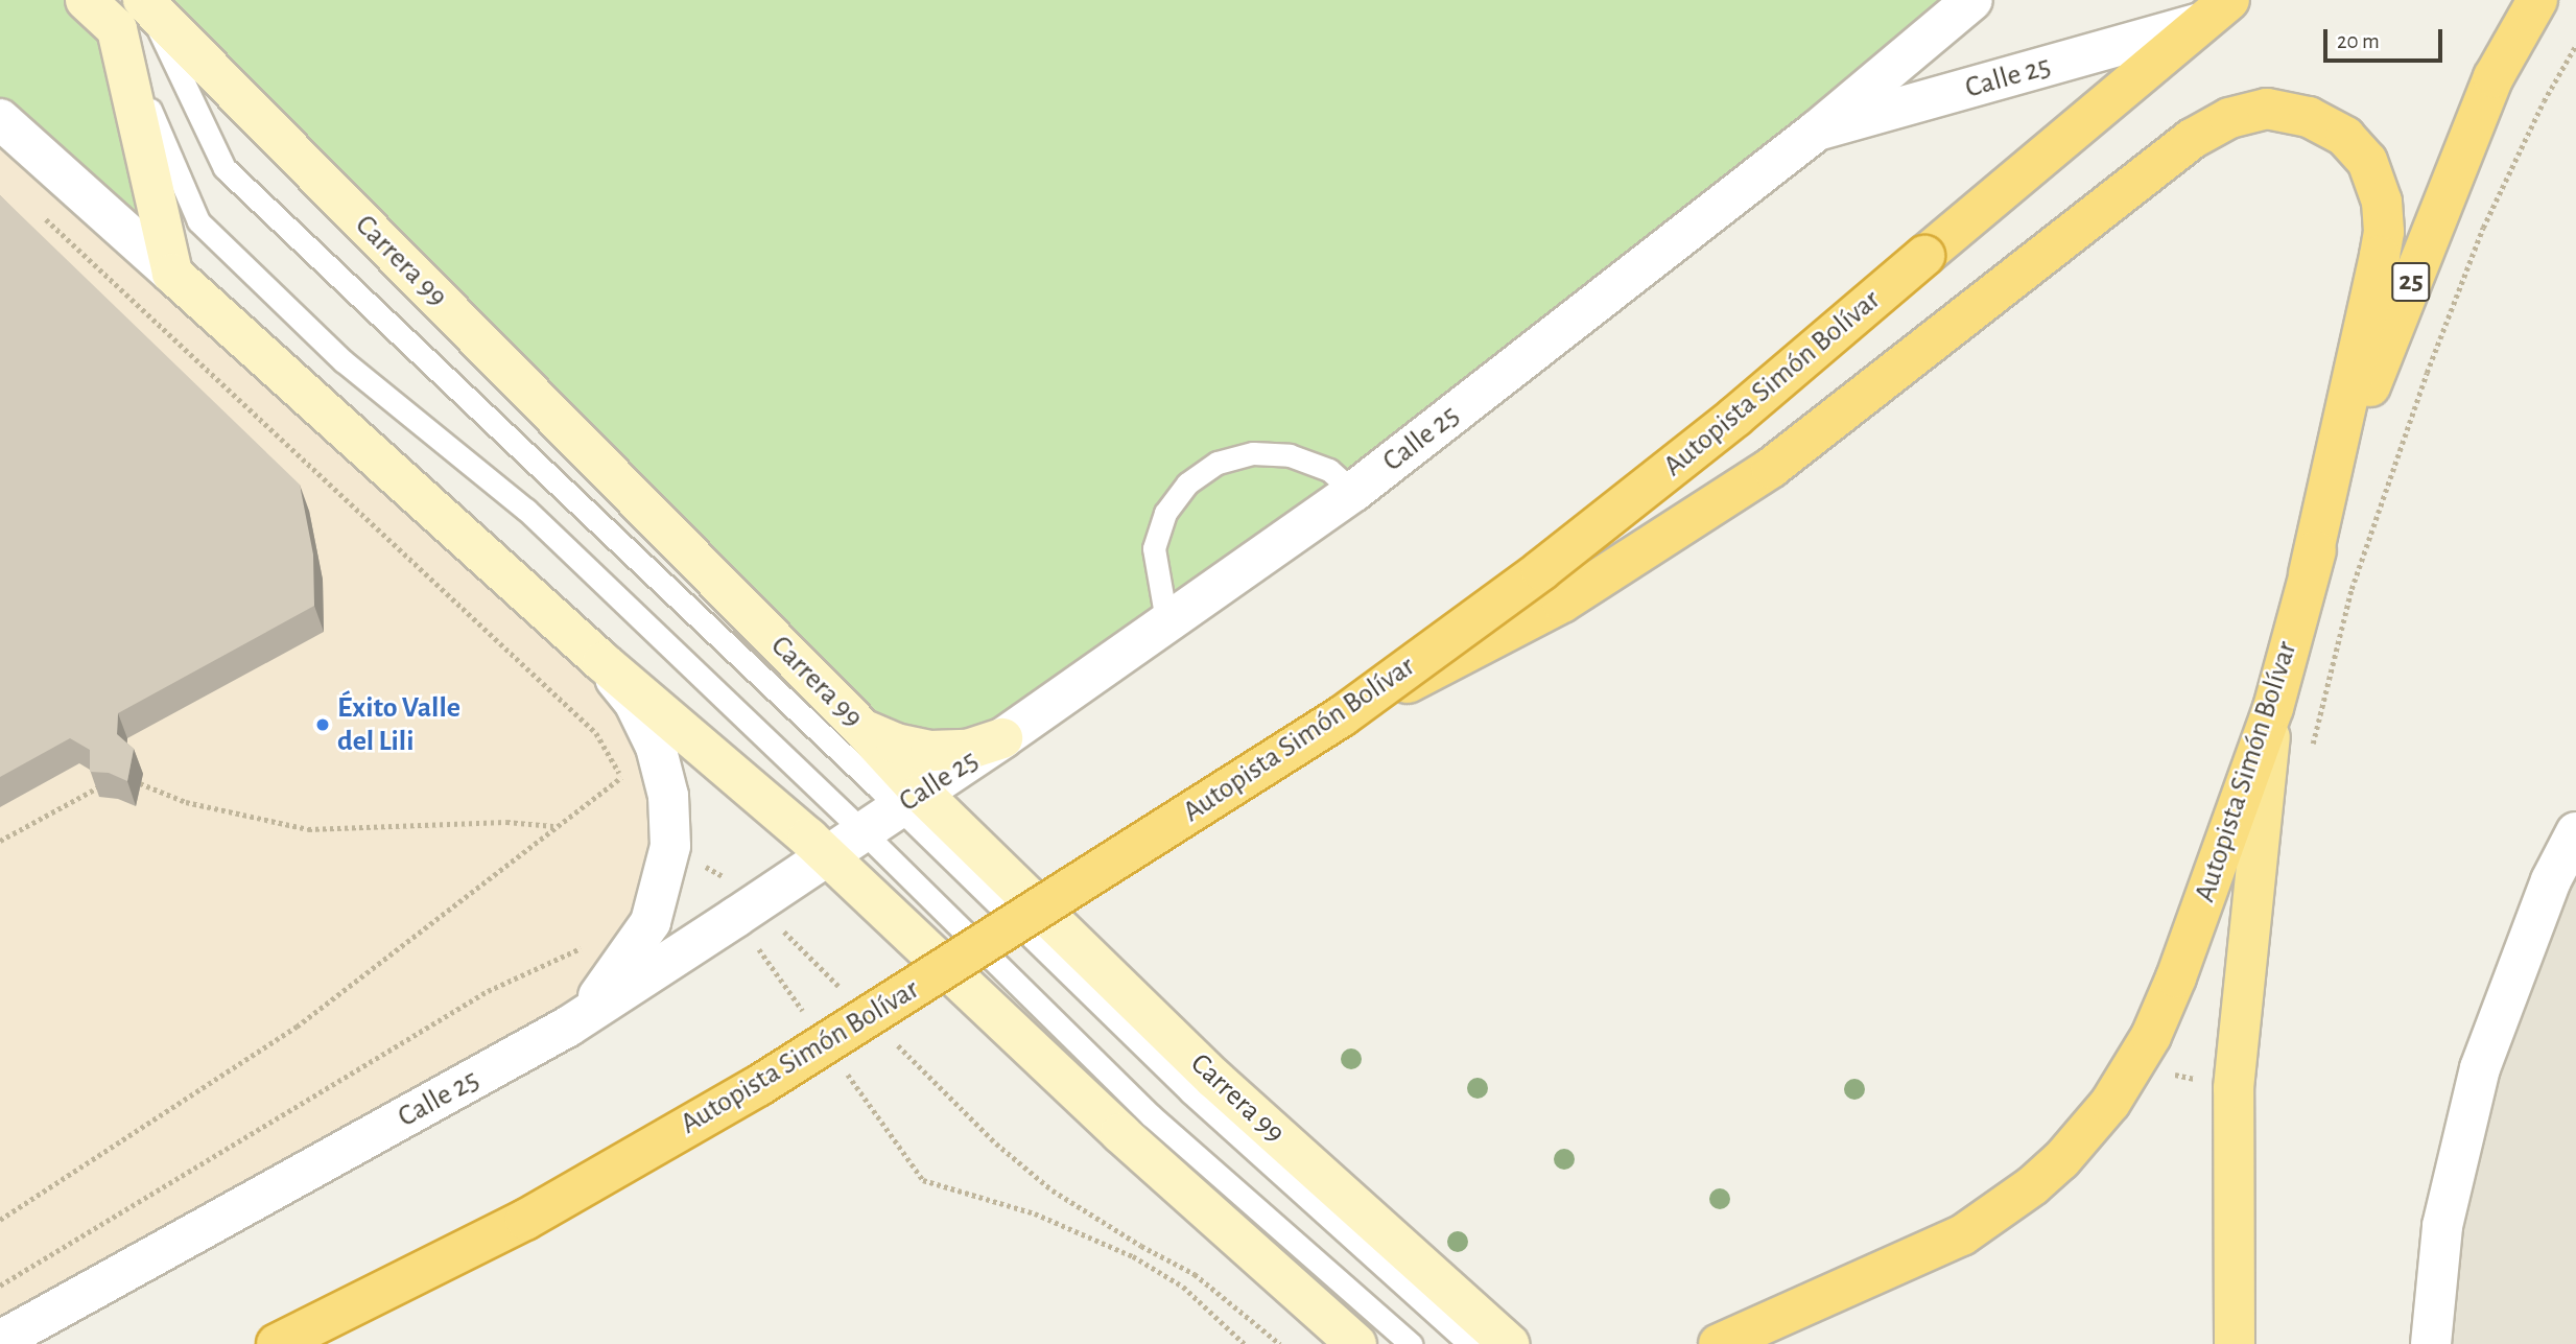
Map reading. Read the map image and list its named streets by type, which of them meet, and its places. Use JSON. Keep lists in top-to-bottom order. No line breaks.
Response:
{"streets":{"highway":["25","Autopista Simón Bolívar"],"main road":["Carrera 99"],"street":["Calle 25"]},"crossings":[["Calle 25","Carrera 99"],["Calle 25","Autopista Simón Bolívar"]],"places":["Éxito Valle del Lili"],"scale_bar":"20 m"}
